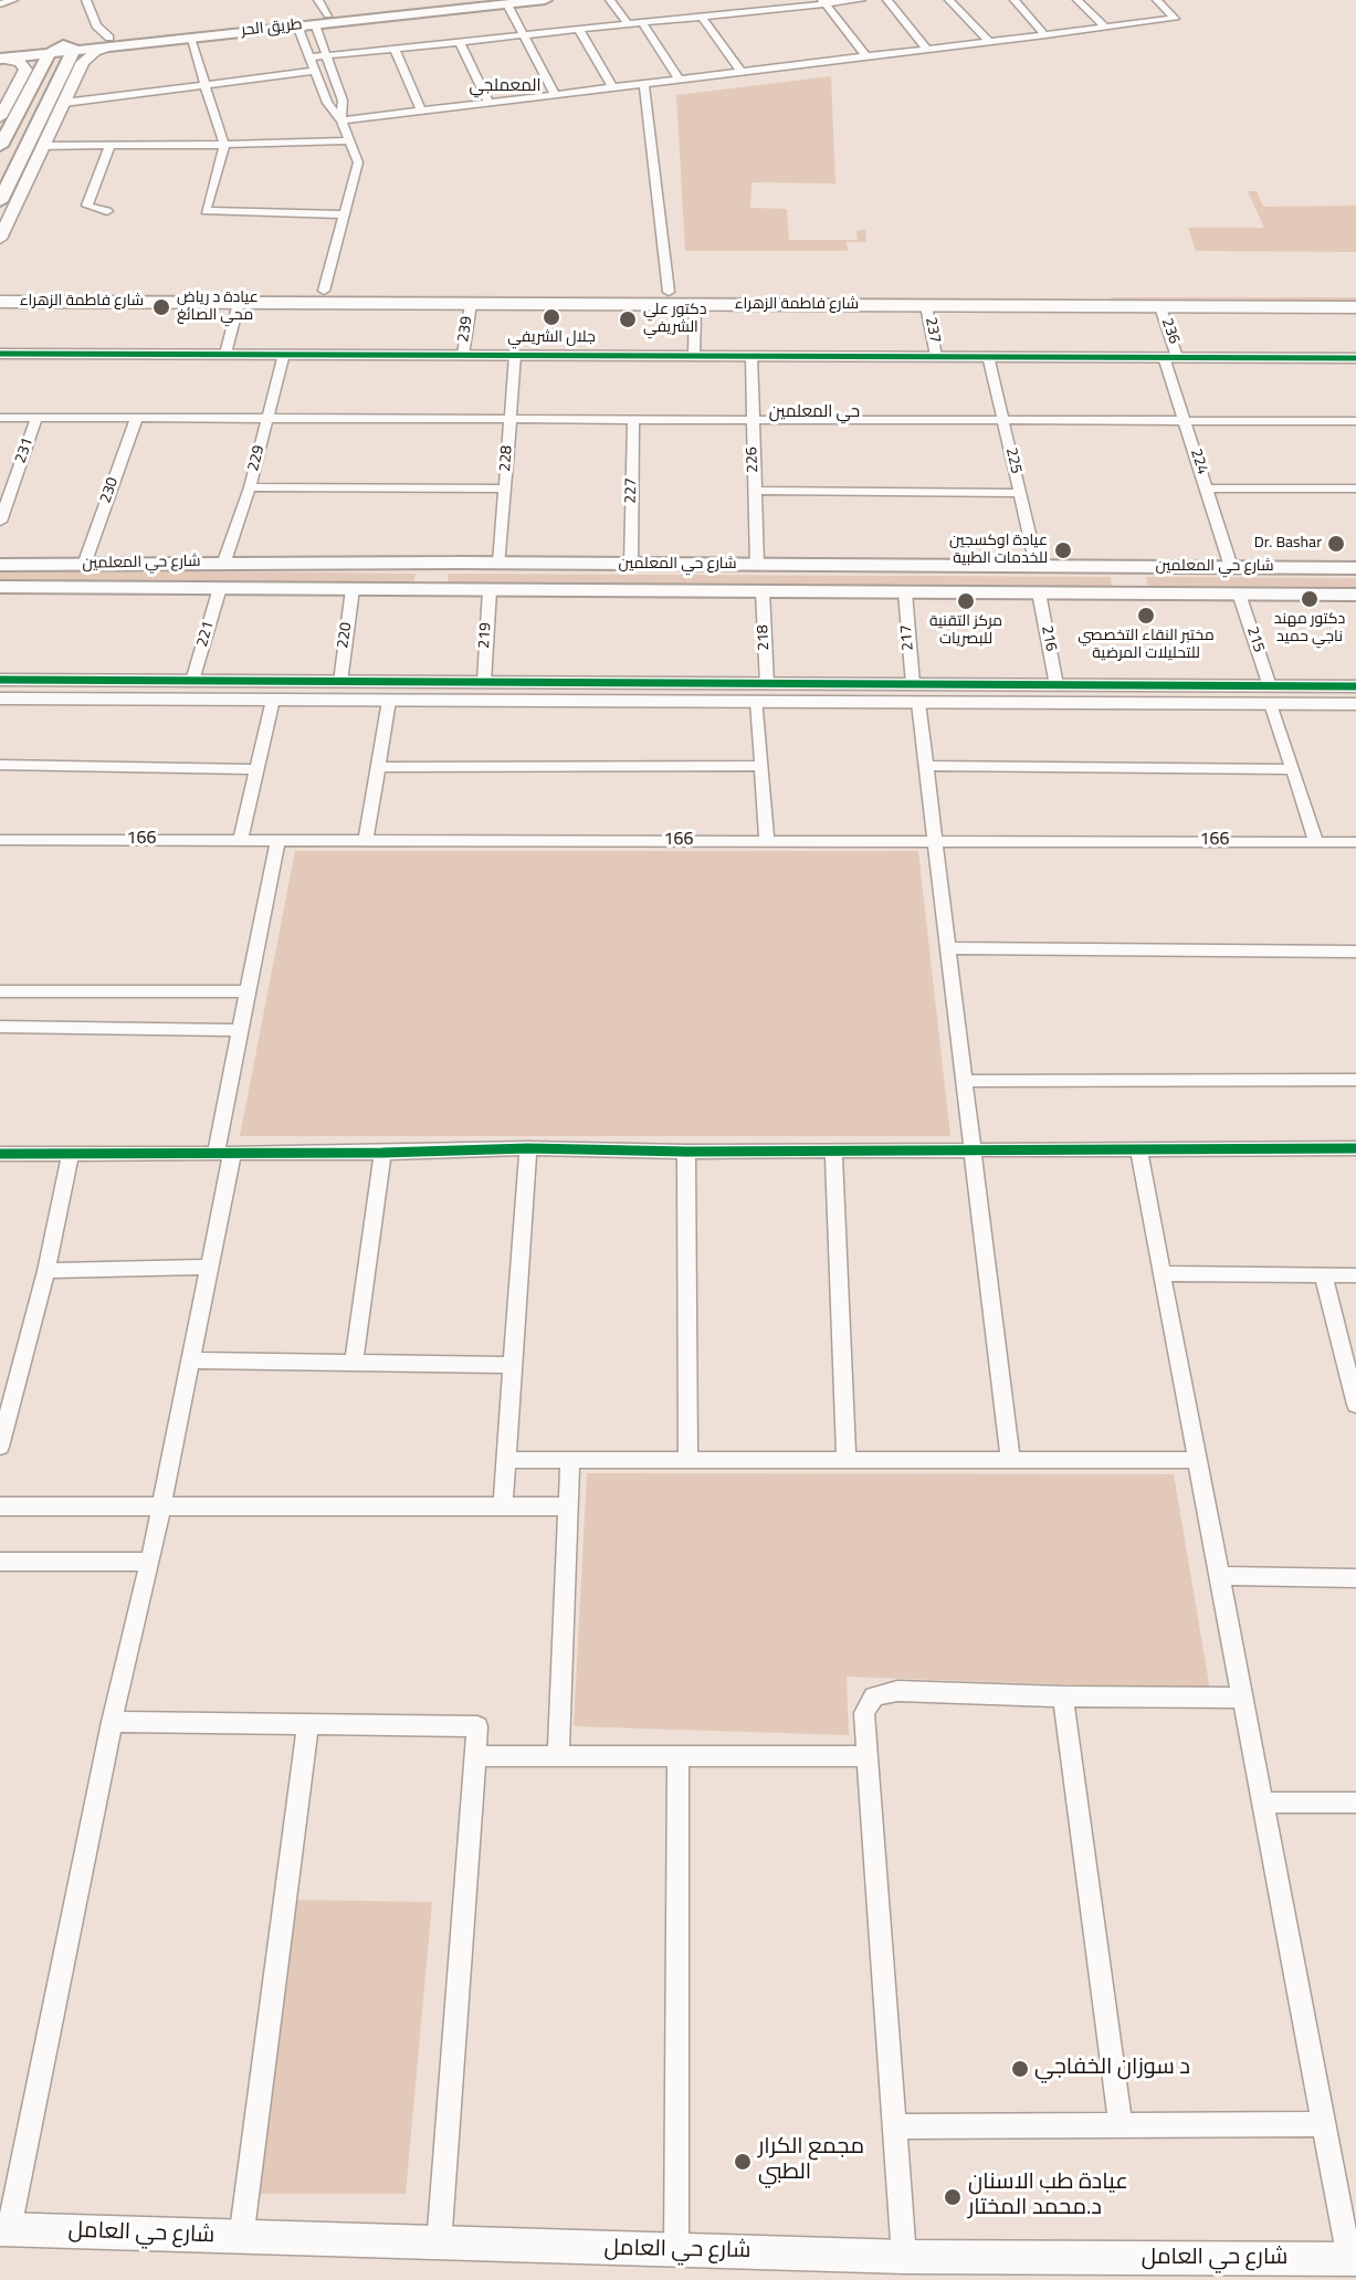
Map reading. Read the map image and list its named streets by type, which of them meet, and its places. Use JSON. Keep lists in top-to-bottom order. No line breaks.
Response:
{"streets":{"highway":["شارع فاطمة الزهراء"],"main road":["طريق الحر","شارع حي المعلمين"],"street":["239","237","236","231","229","228","226","225","224","230","227","221","220","219","218","217","216","215","166","شارع حي العامل"]},"crossings":[["شارع فاطمة الزهراء","239"],["شارع فاطمة الزهراء","237"],["شارع فاطمة الزهراء","236"],["236","224"],["229","شارع حي المعلمين"],["228","شارع حي المعلمين"],["226","شارع حي المعلمين"],["225","شارع حي المعلمين"],["224","شارع حي المعلمين"],["230","شارع حي المعلمين"],["227","شارع حي المعلمين"],["شارع حي المعلمين","221"],["شارع حي المعلمين","220"],["شارع حي المعلمين","219"],["شارع حي المعلمين","218"],["شارع حي المعلمين","217"],["شارع حي المعلمين","216"],["شارع حي المعلمين","215"],["217","166"],["215","166"]],"districts":["المعملجي","حي المعلمين"],"places":["عيادة د رياض محي الصائغ","جلال الشريفي","دكتور علي الشريفي","Dr. Bashar","عيادة اوكسجين للخدمات الطبية","دكتور مهند ناجي حميد","مركز التقنية للبصريات","مختبر النقاء التخصصي للتحليلات المرضية","د سوزان الخفاجي","مجمع الكرار الطبي","عيادة طب الاسنان د.محمد المختار"]}
